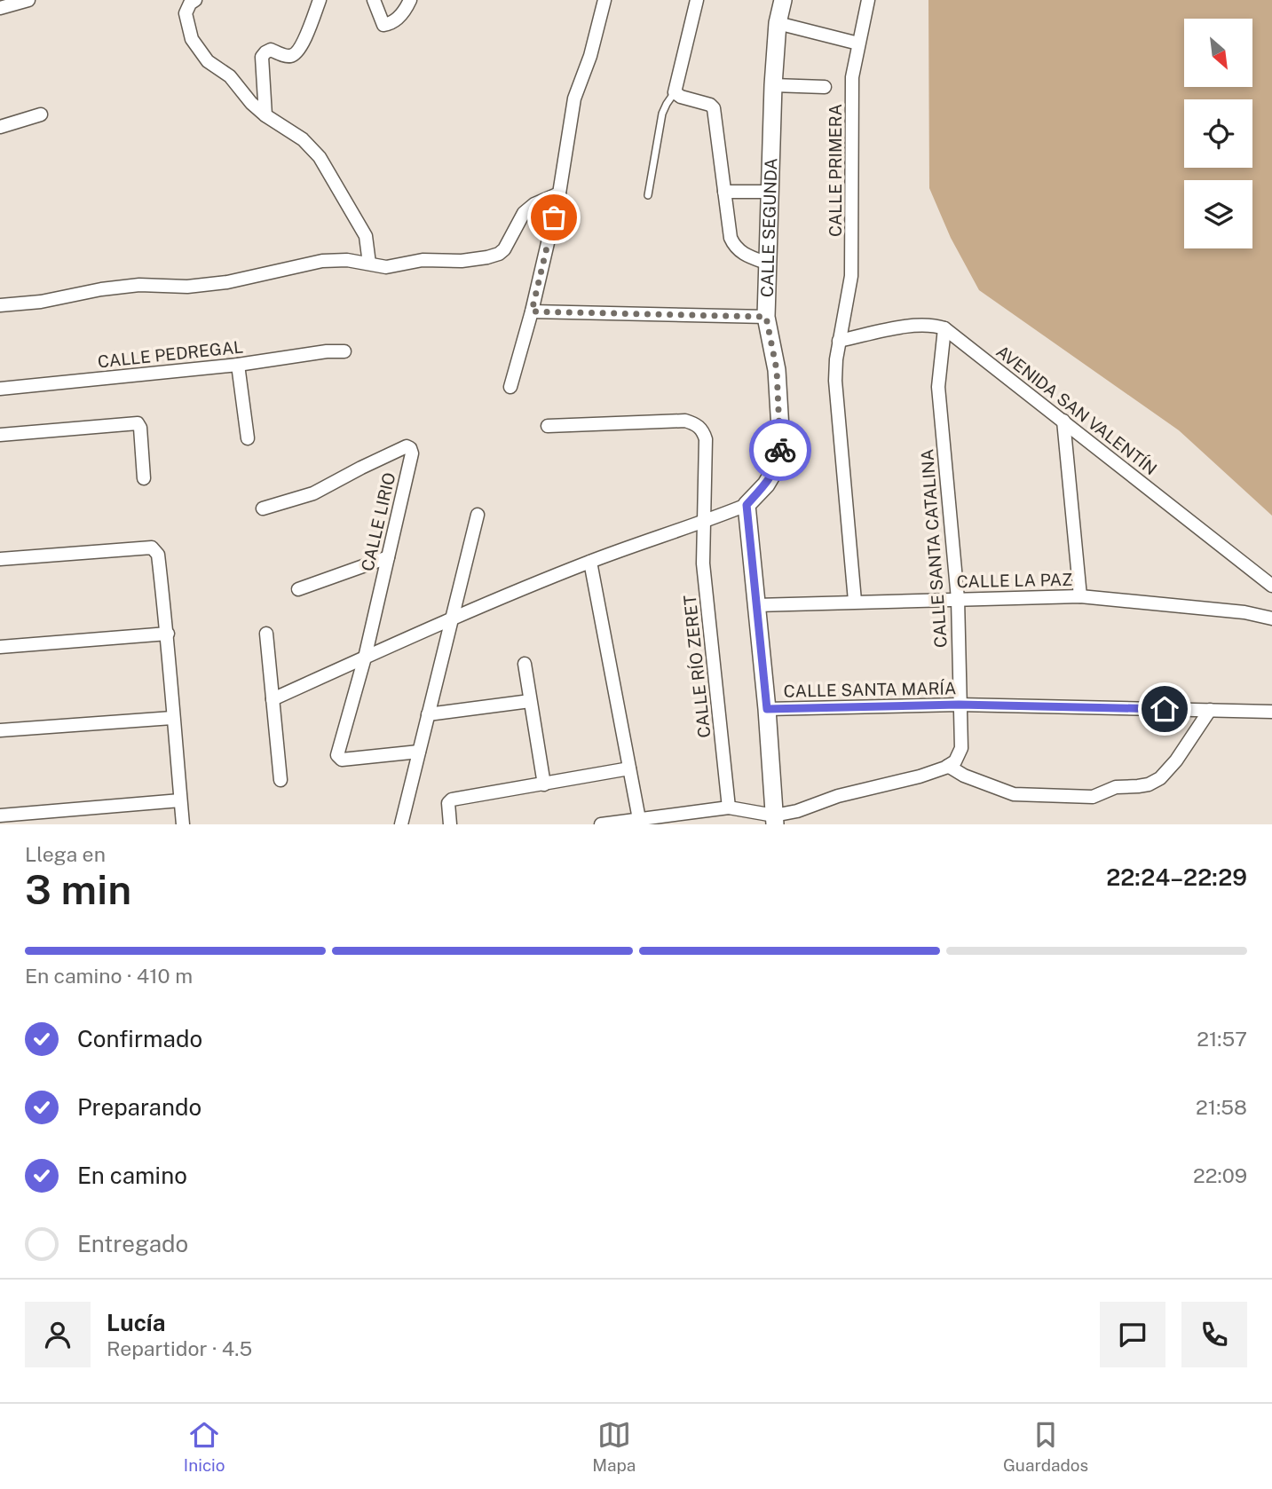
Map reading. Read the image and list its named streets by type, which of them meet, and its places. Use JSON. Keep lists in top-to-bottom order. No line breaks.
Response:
{"streets":{"street":["CALLE PRIMERA","CALLE SEGUNDA","CALLE PEDREGAL","AVENIDA SAN VALENTÍN","CALLE LIRIO","CALLE SANTA CATALINA","CALLE LA PAZ","CALLE RÍO ZERET","CALLE SANTA MARÍA"]},"crossings":[["CALLE PRIMERA","CALLE LA PAZ"],["CALLE SEGUNDA","CALLE LIRIO"],["CALLE SEGUNDA","CALLE RÍO ZERET"],["AVENIDA SAN VALENTÍN","CALLE SANTA CATALINA"],["CALLE SANTA CATALINA","CALLE LA PAZ"],["CALLE SANTA CATALINA","CALLE SANTA MARÍA"]],"north":"bottom right","page":{"heading":["3 min","Llega en","22:24–22:29"],"panel":["Lucía","Repartidor · 4.5"],"bar":"En camino · 410 m","list":[["Confirmado","21:57"],["Preparando","21:58"],["En camino","22:09"],"Entregado"],"tabs":["Inicio","Mapa","Guardados"]}}
